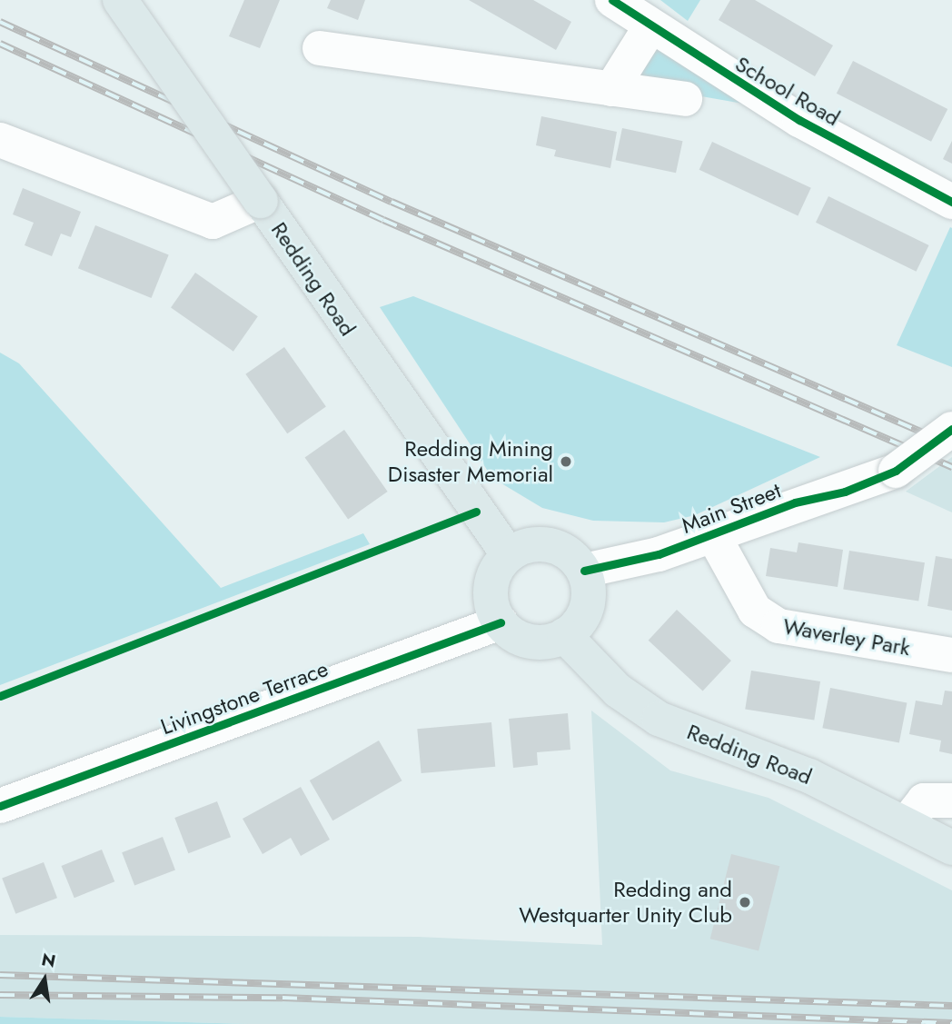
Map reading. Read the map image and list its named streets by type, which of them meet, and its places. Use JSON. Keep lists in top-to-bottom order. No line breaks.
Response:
{"streets":{"main road":["Redding Road"],"street":["School Road","Main Street","Waverley Park","Livingstone Terrace"]},"crossings":[["Redding Road","Main Street"],["Redding Road","Livingstone Terrace"],["Main Street","Waverley Park"],["Main Street","Livingstone Terrace"]],"places":["Redding Mining Disaster Memorial","Redding and Westquarter Unity Club"],"north":"top"}
